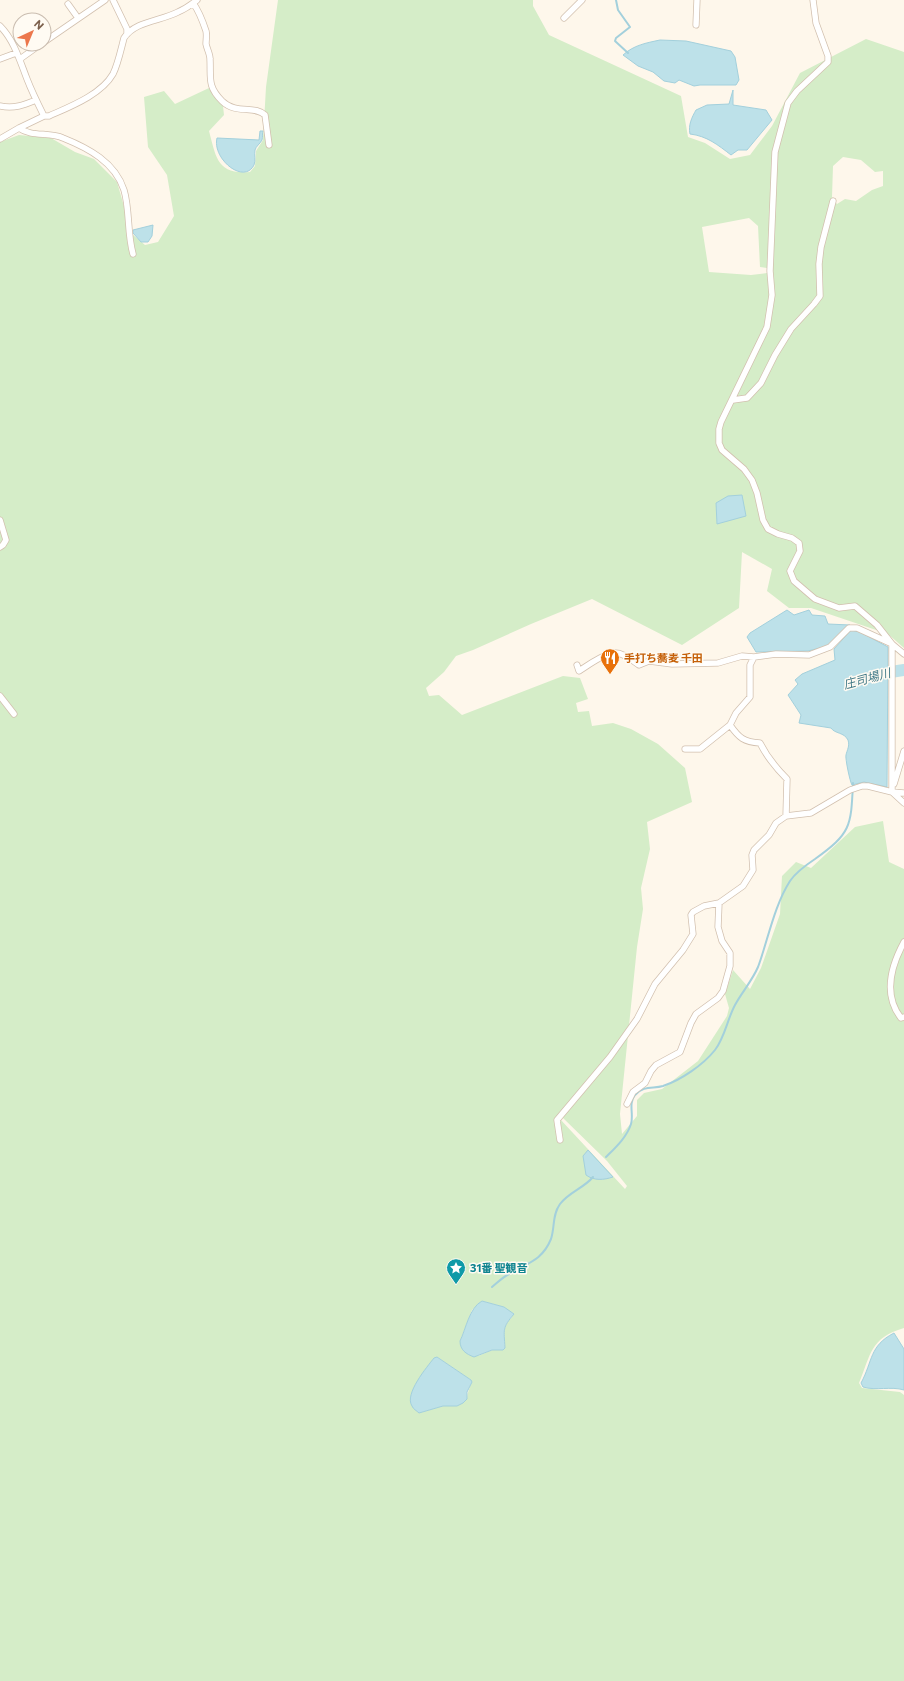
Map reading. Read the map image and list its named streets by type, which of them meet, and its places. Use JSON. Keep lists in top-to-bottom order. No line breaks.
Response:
{"water":["庄司場川"],"places":{"restaurant":["手打ち蕎麦 千田"],"place":["31番 聖観音"]},"north":"top right"}
